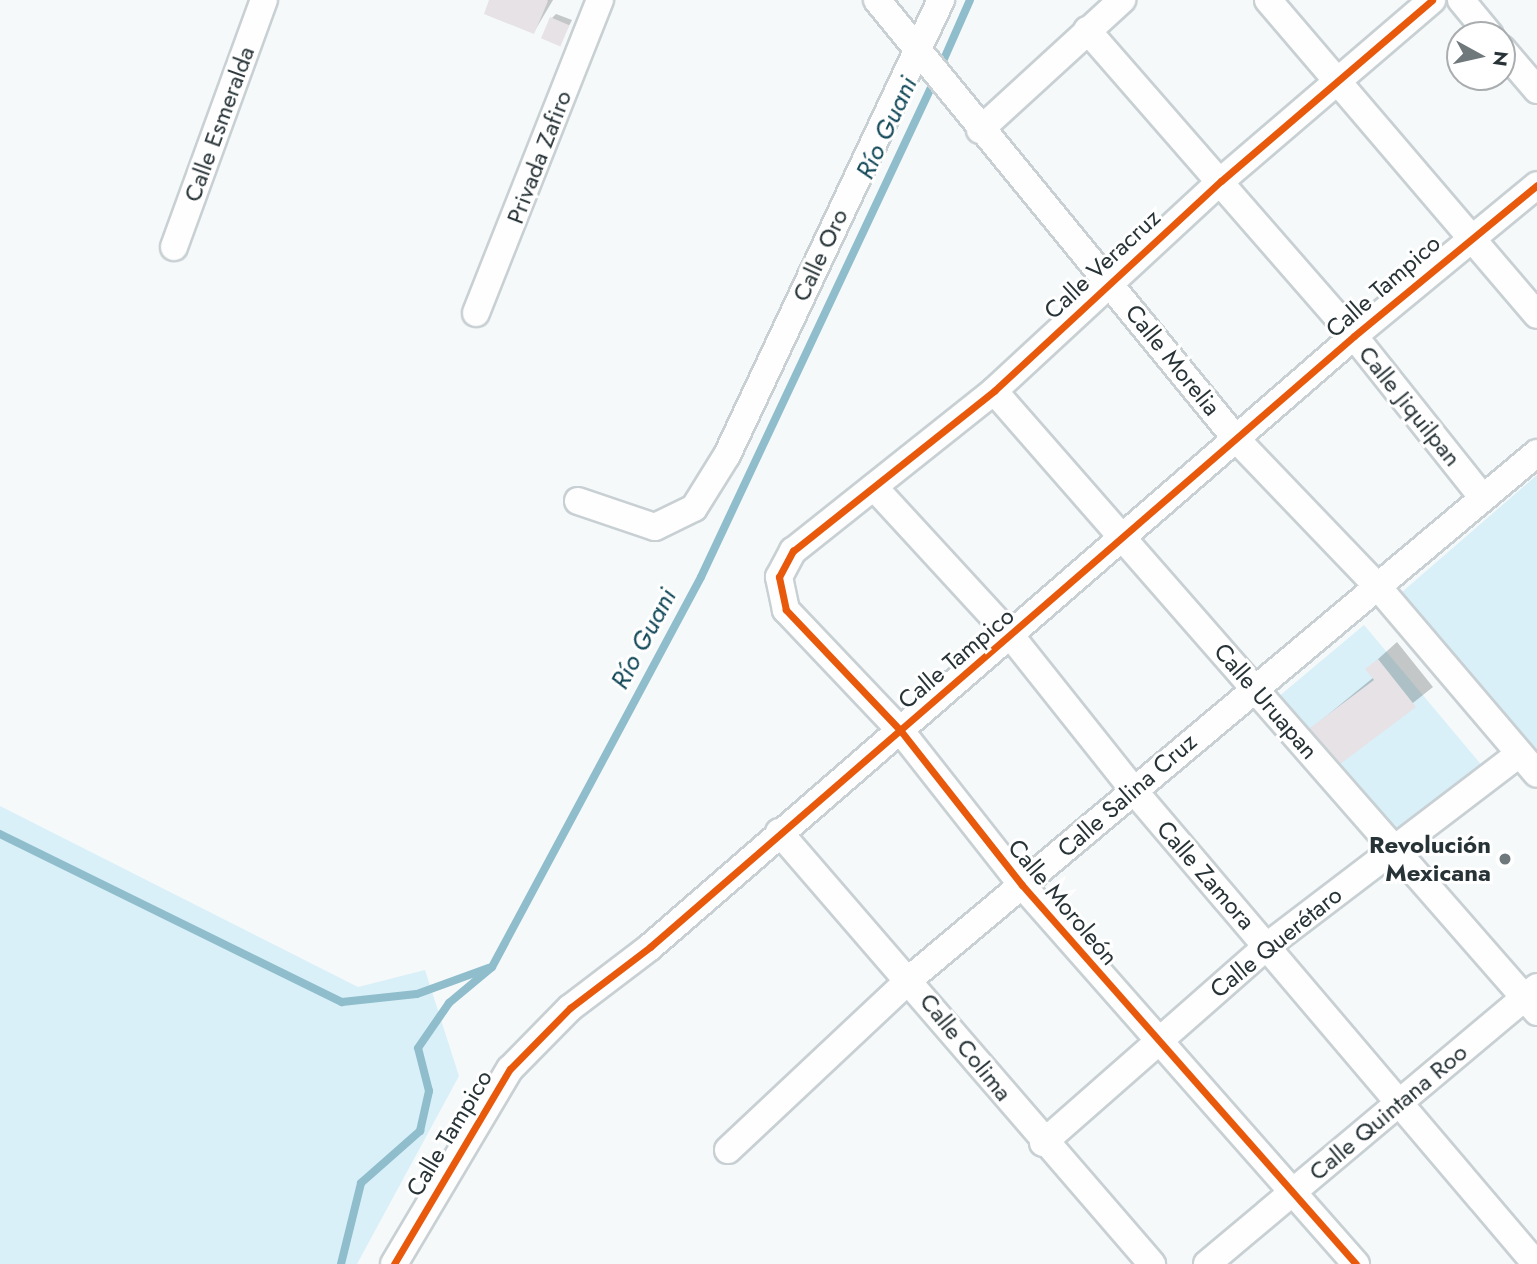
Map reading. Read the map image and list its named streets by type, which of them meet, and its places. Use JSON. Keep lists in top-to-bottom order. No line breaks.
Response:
{"streets":{"street":["Calle Esmeralda","Privada Zafiro","Calle Oro","Calle Veracruz","Calle Tampico","Calle Morelia","Calle Jiquilpan","Calle Uruapan","Calle Salina Cruz","Calle Zamora","Calle Moroleón","Calle Querétaro","Calle Colima","Calle Quintana Roo"]},"crossings":[["Calle Oro","Calle Morelia"],["Calle Veracruz","Calle Morelia"],["Calle Veracruz","Calle Jiquilpan"],["Calle Veracruz","Calle Uruapan"],["Calle Veracruz","Calle Zamora"],["Calle Veracruz","Calle Moroleón"],["Calle Tampico","Calle Morelia"],["Calle Tampico","Calle Jiquilpan"],["Calle Tampico","Calle Uruapan"],["Calle Tampico","Calle Zamora"],["Calle Tampico","Calle Moroleón"],["Calle Tampico","Calle Colima"],["Calle Morelia","Calle Salina Cruz"],["Calle Morelia","Calle Querétaro"],["Calle Jiquilpan","Calle Salina Cruz"],["Calle Uruapan","Calle Salina Cruz"],["Calle Uruapan","Calle Querétaro"],["Calle Uruapan","Calle Quintana Roo"],["Calle Salina Cruz","Calle Zamora"],["Calle Salina Cruz","Calle Moroleón"],["Calle Salina Cruz","Calle Colima"],["Calle Zamora","Calle Querétaro"],["Calle Zamora","Calle Quintana Roo"],["Calle Moroleón","Calle Querétaro"],["Calle Moroleón","Calle Quintana Roo"],["Calle Querétaro","Calle Colima"]],"water":["Río Guani"],"places":["Revolución Mexicana"],"north":"right"}
